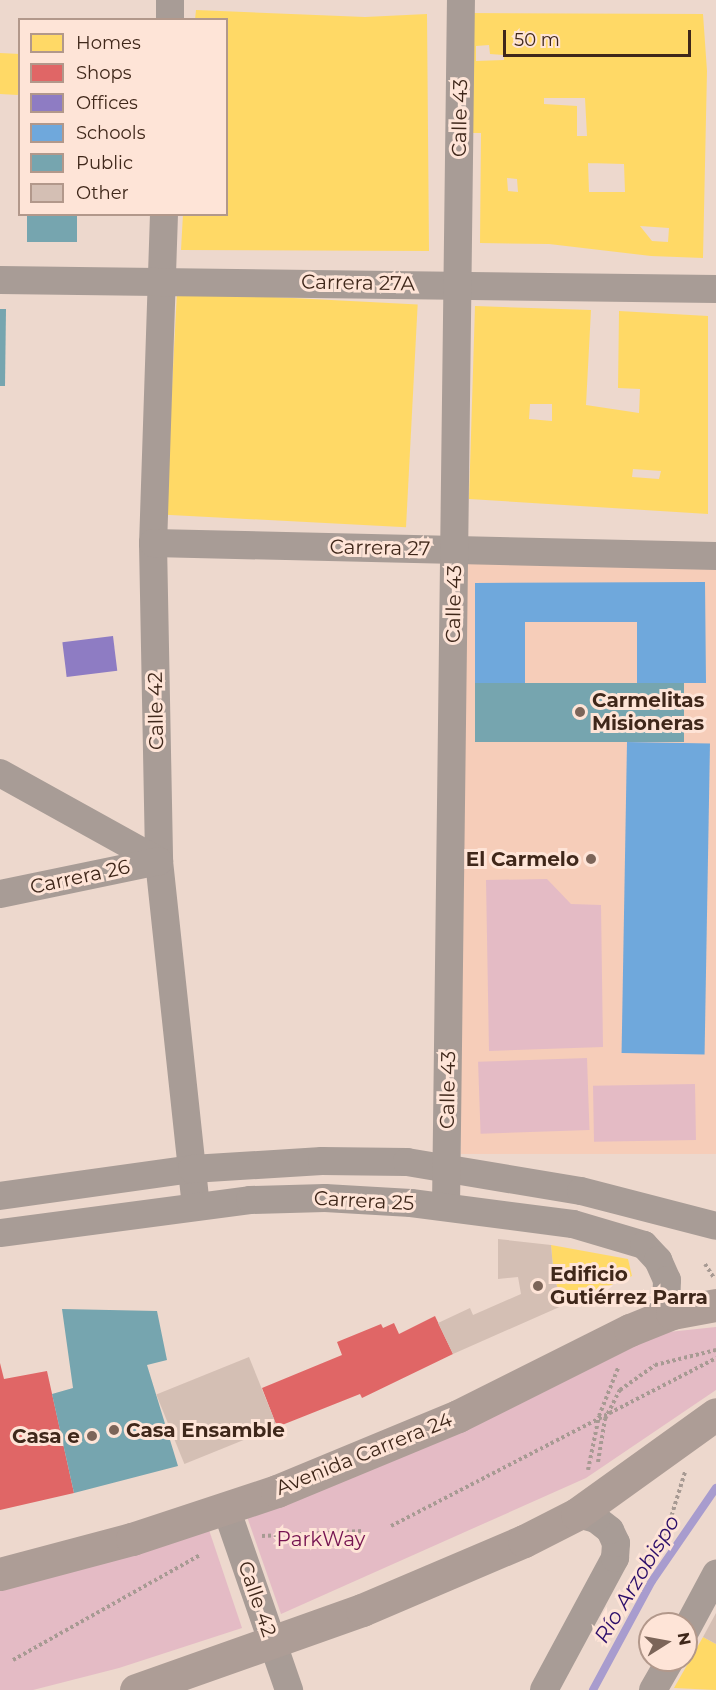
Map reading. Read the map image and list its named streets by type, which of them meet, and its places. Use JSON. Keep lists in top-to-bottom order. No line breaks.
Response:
{"streets":{"main road":["Avenida Carrera 24"],"street":["Calle 43","Carrera 27A","Carrera 27","Calle 42","Carrera 26","Carrera 25"]},"crossings":[["Calle 43","Carrera 27A"],["Calle 43","Carrera 27"],["Calle 43","Carrera 25"],["Carrera 27A","Calle 42"],["Carrera 27","Calle 42"],["Calle 42","Carrera 26"],["Calle 42","Carrera 25"],["Calle 42","Avenida Carrera 24"],["Carrera 25","Avenida Carrera 24"]],"water":["Río Arzobispo"],"parks":["ParkWay"],"places":["Carmelitas Misioneras","El Carmelo","Edificio Gutiérrez Parra","Casa Ensamble","Casa e"],"legend":["Homes","Shops","Offices","Schools","Public","Other"],"scale_bar":"50 m","north":"right"}
